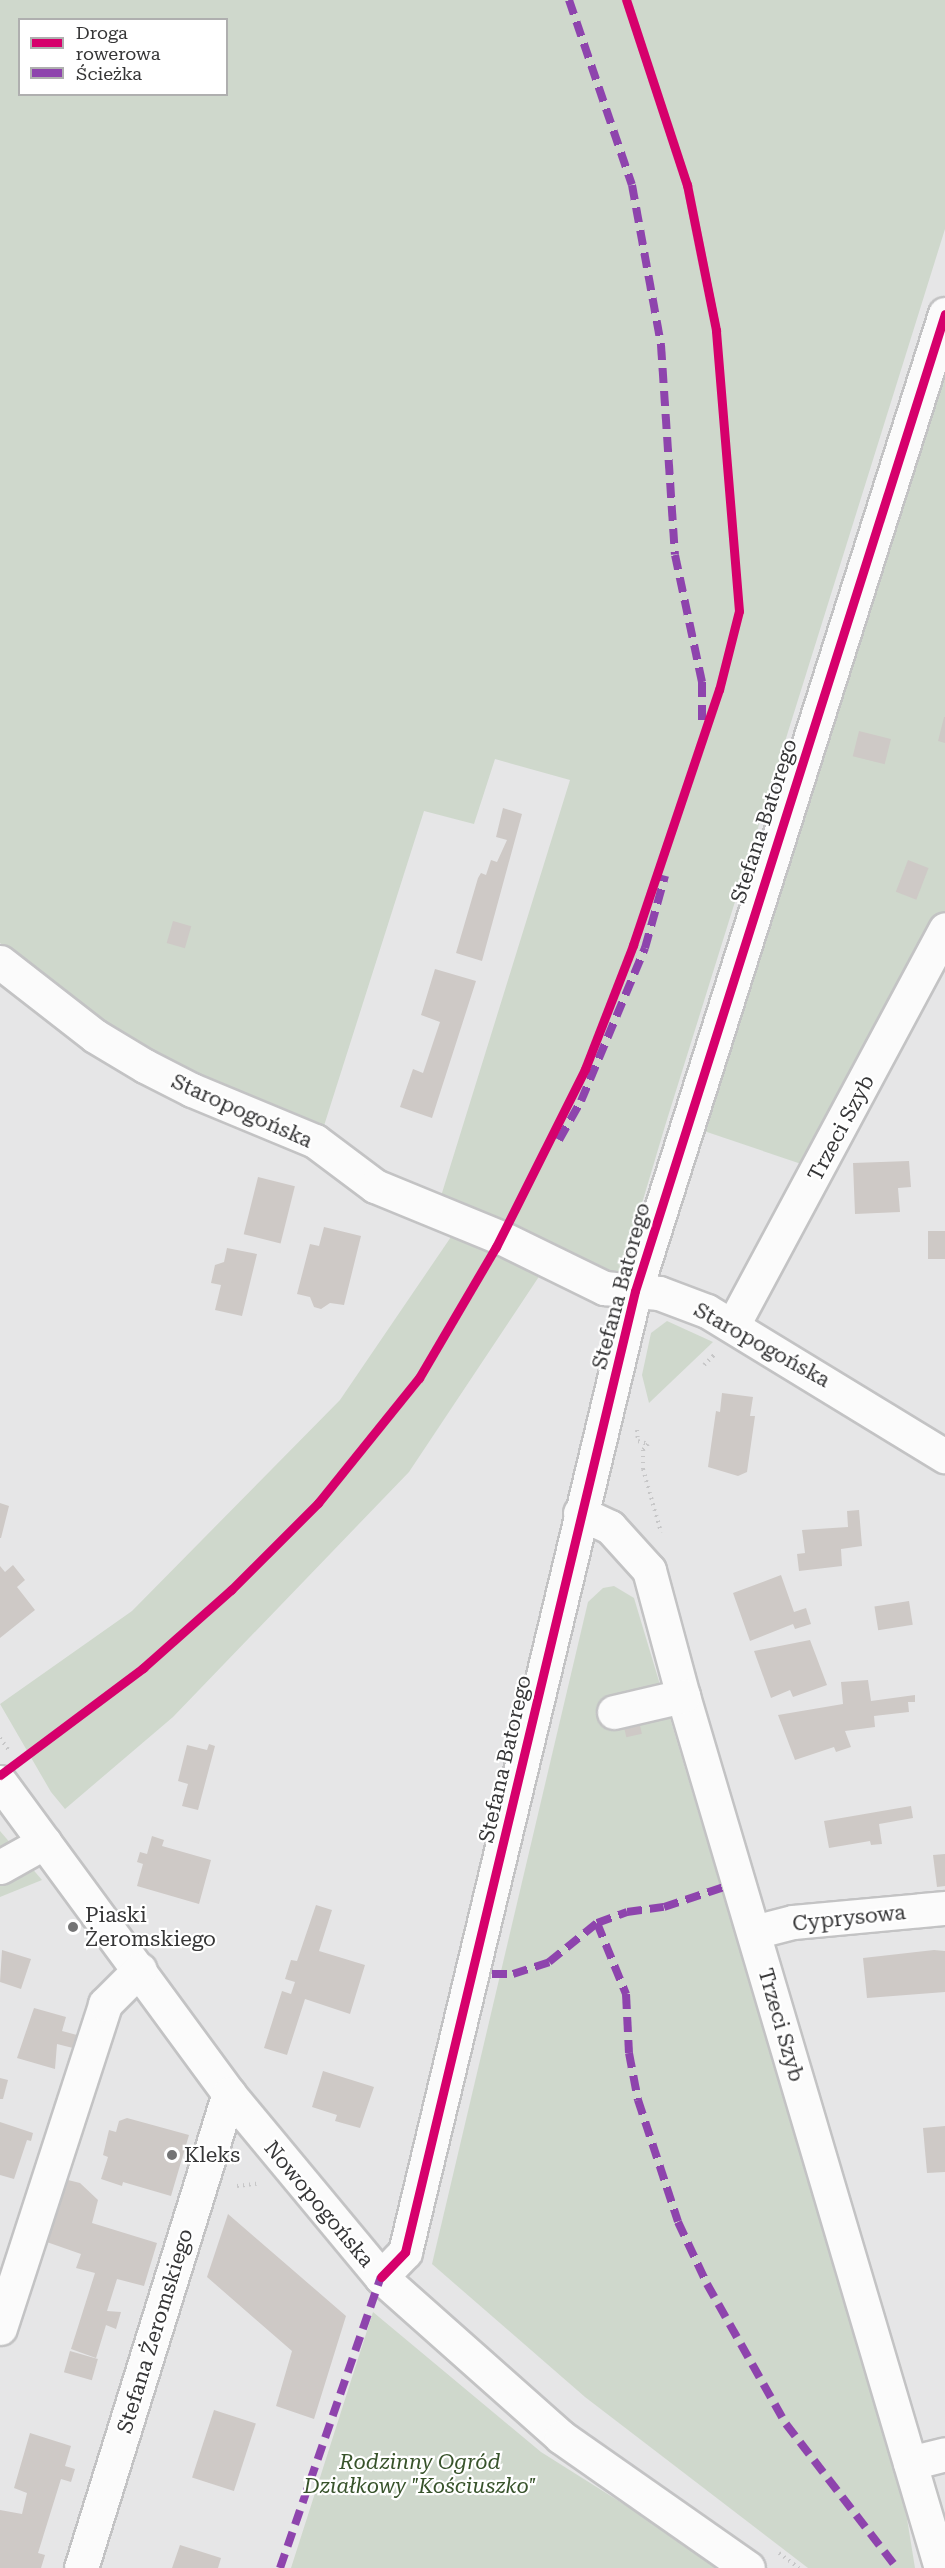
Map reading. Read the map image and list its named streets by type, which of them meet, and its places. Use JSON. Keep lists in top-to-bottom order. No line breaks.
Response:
{"streets":{"street":["Stefana Batorego","Staropogońska","Trzeci Szyb","Cyprysowa","Nowopogońska","Stefana Żeromskiego"]},"crossings":[["Stefana Batorego","Staropogońska"],["Stefana Batorego","Trzeci Szyb"],["Stefana Batorego","Nowopogońska"],["Staropogońska","Trzeci Szyb"],["Trzeci Szyb","Cyprysowa"],["Nowopogońska","Stefana Żeromskiego"]],"parks":["Rodzinny Ogród Działkowy \"Kościuszko\""],"places":["Piaski Żeromskiego","Kleks"],"legend":["Droga rowerowa","Ścieżka"]}
